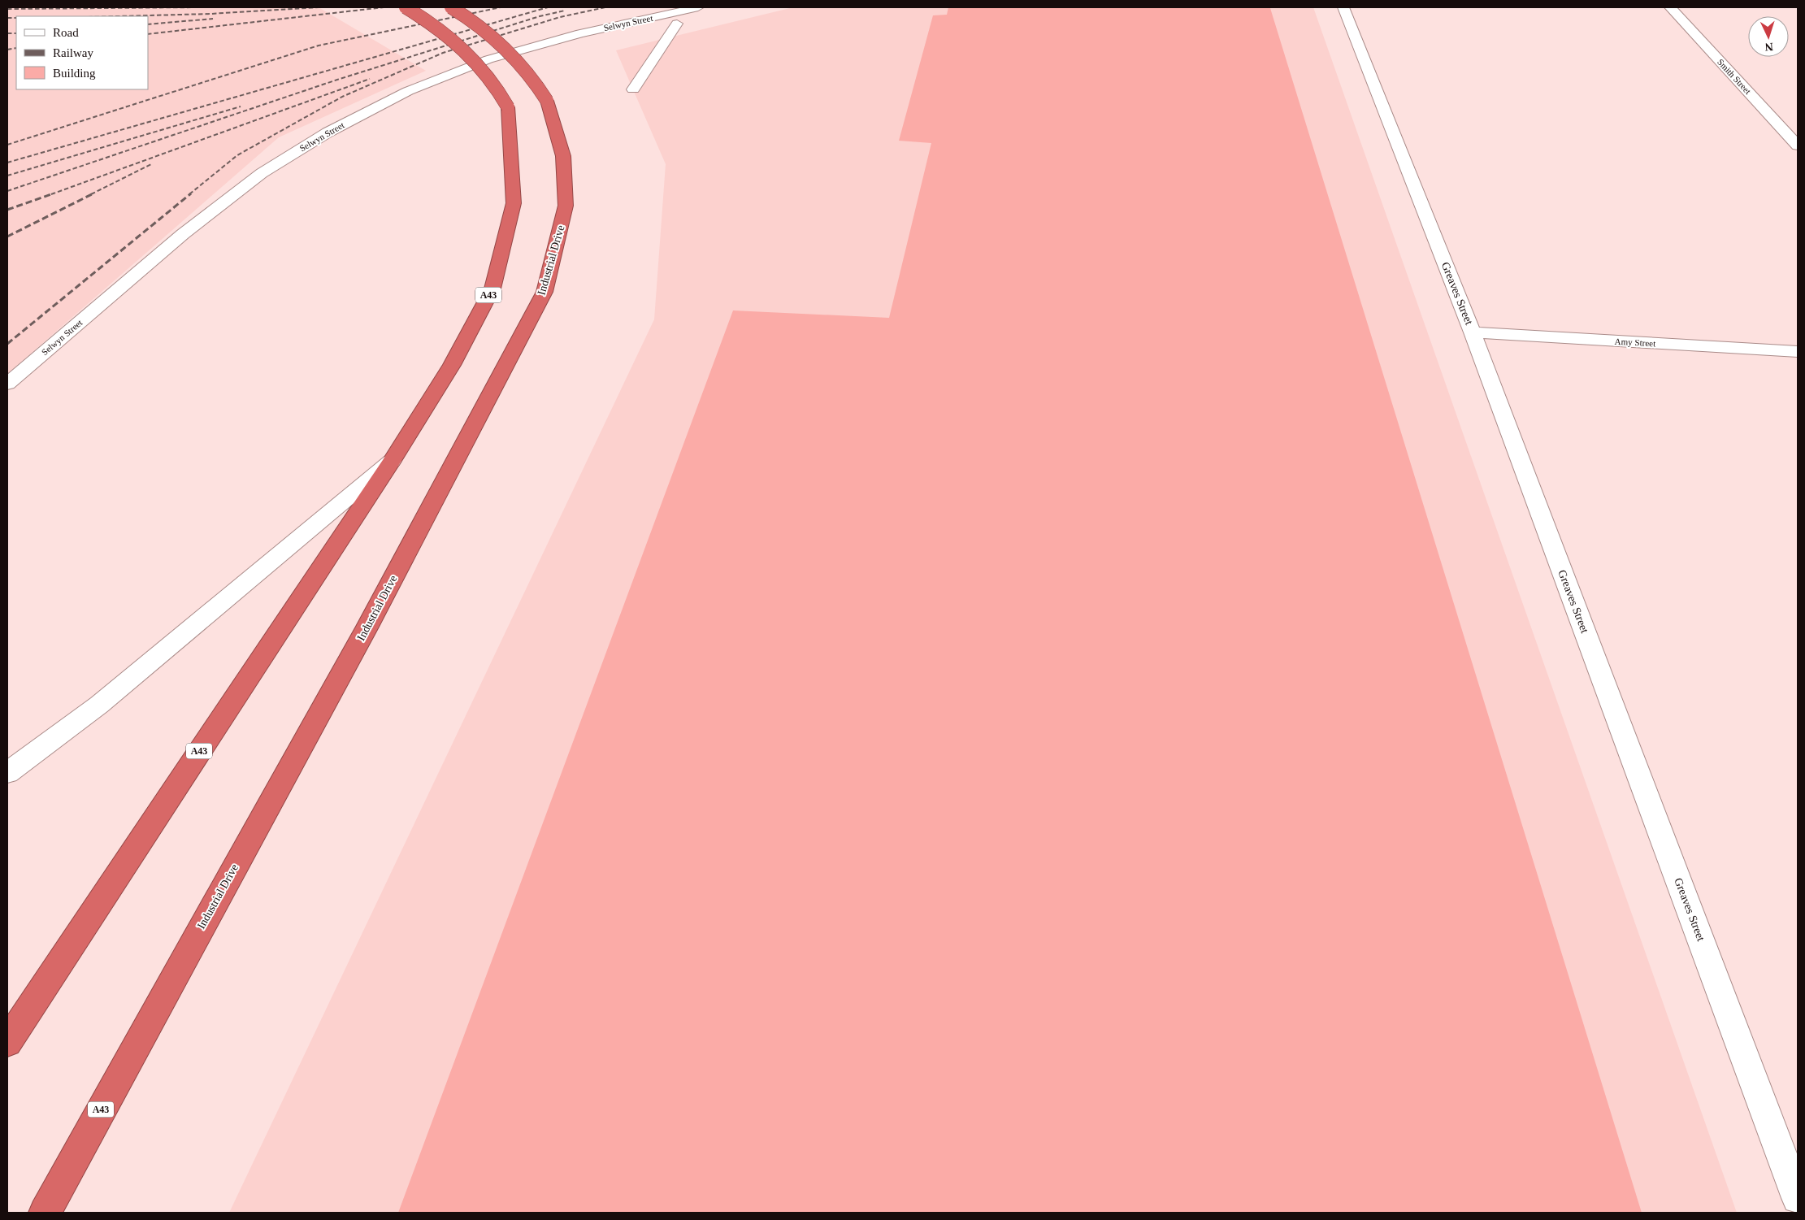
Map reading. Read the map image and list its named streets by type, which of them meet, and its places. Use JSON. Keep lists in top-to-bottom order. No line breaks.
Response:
{"streets":{"highway":["Industrial Drive","A43"],"street":["Selwyn Street","Smith Street","Greaves Street","Amy Street"]},"crossings":[["Greaves Street","Amy Street"]],"legend":["Road","Railway","Building"],"north":"bottom"}
